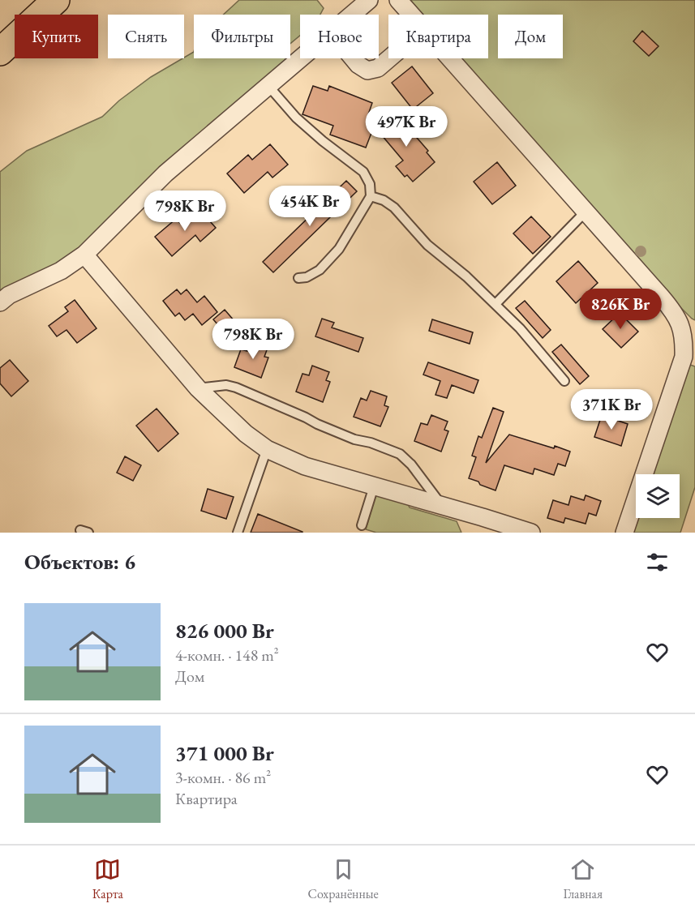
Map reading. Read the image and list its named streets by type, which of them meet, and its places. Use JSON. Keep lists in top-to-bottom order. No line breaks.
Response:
{"page":{"chip":["Купить","Снять","Фильтры","Новое","Квартира","Дом"],"price":["497K Br","454K Br","798K Br","826K Br","798K Br","371K Br"],"heading":"Объектов: 6","list":[{"name":"826 000 Br","note":"4-комн. · 148 m² · Дом"},{"name":"371 000 Br","note":"3-комн. · 86 m² · Квартира"}],"tabs":["Карта","Сохранённые","Главная"]}}
